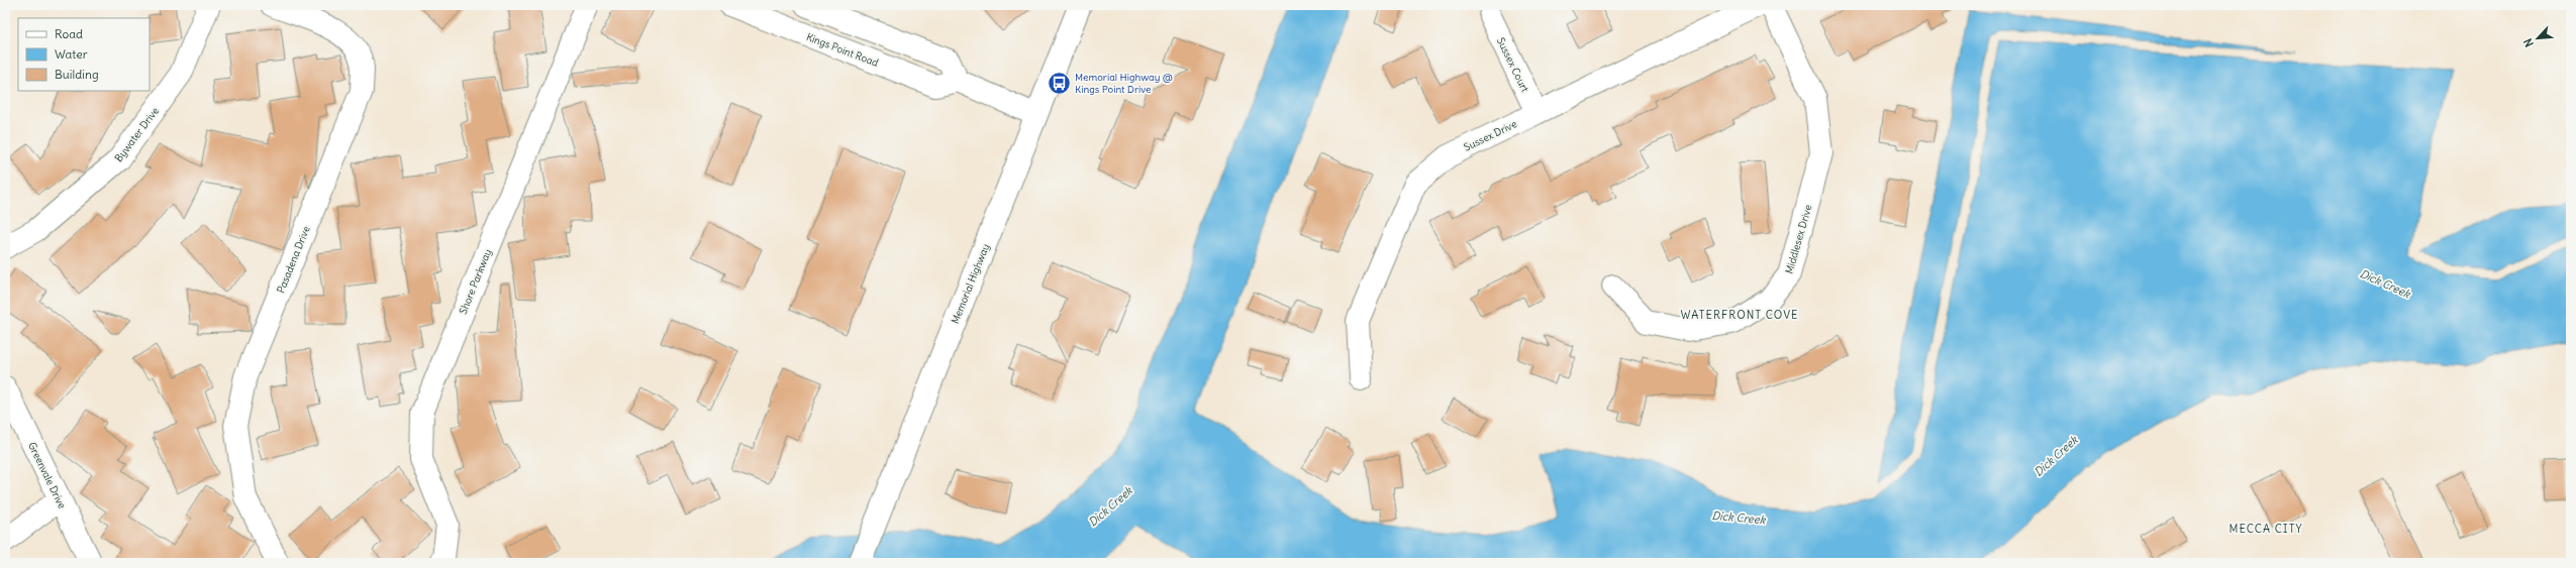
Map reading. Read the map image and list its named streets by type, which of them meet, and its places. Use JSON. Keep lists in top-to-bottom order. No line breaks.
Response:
{"streets":{"street":["Kings Point Road","Sussex Court","Bywater Drive","Sussex Drive","Middlesex Drive","Pasadena Drive","Shore Parkway","Memorial Highway","Greenvale Drive"]},"crossings":[["Sussex Court","Sussex Drive"]],"districts":["WATERFRONT COVE","MECCA CITY"],"water":["Dick Creek"],"places":{"bus stop":["Memorial Highway @ Kings Point Drive"]},"legend":["Road","Water","Building"],"north":"bottom left"}
